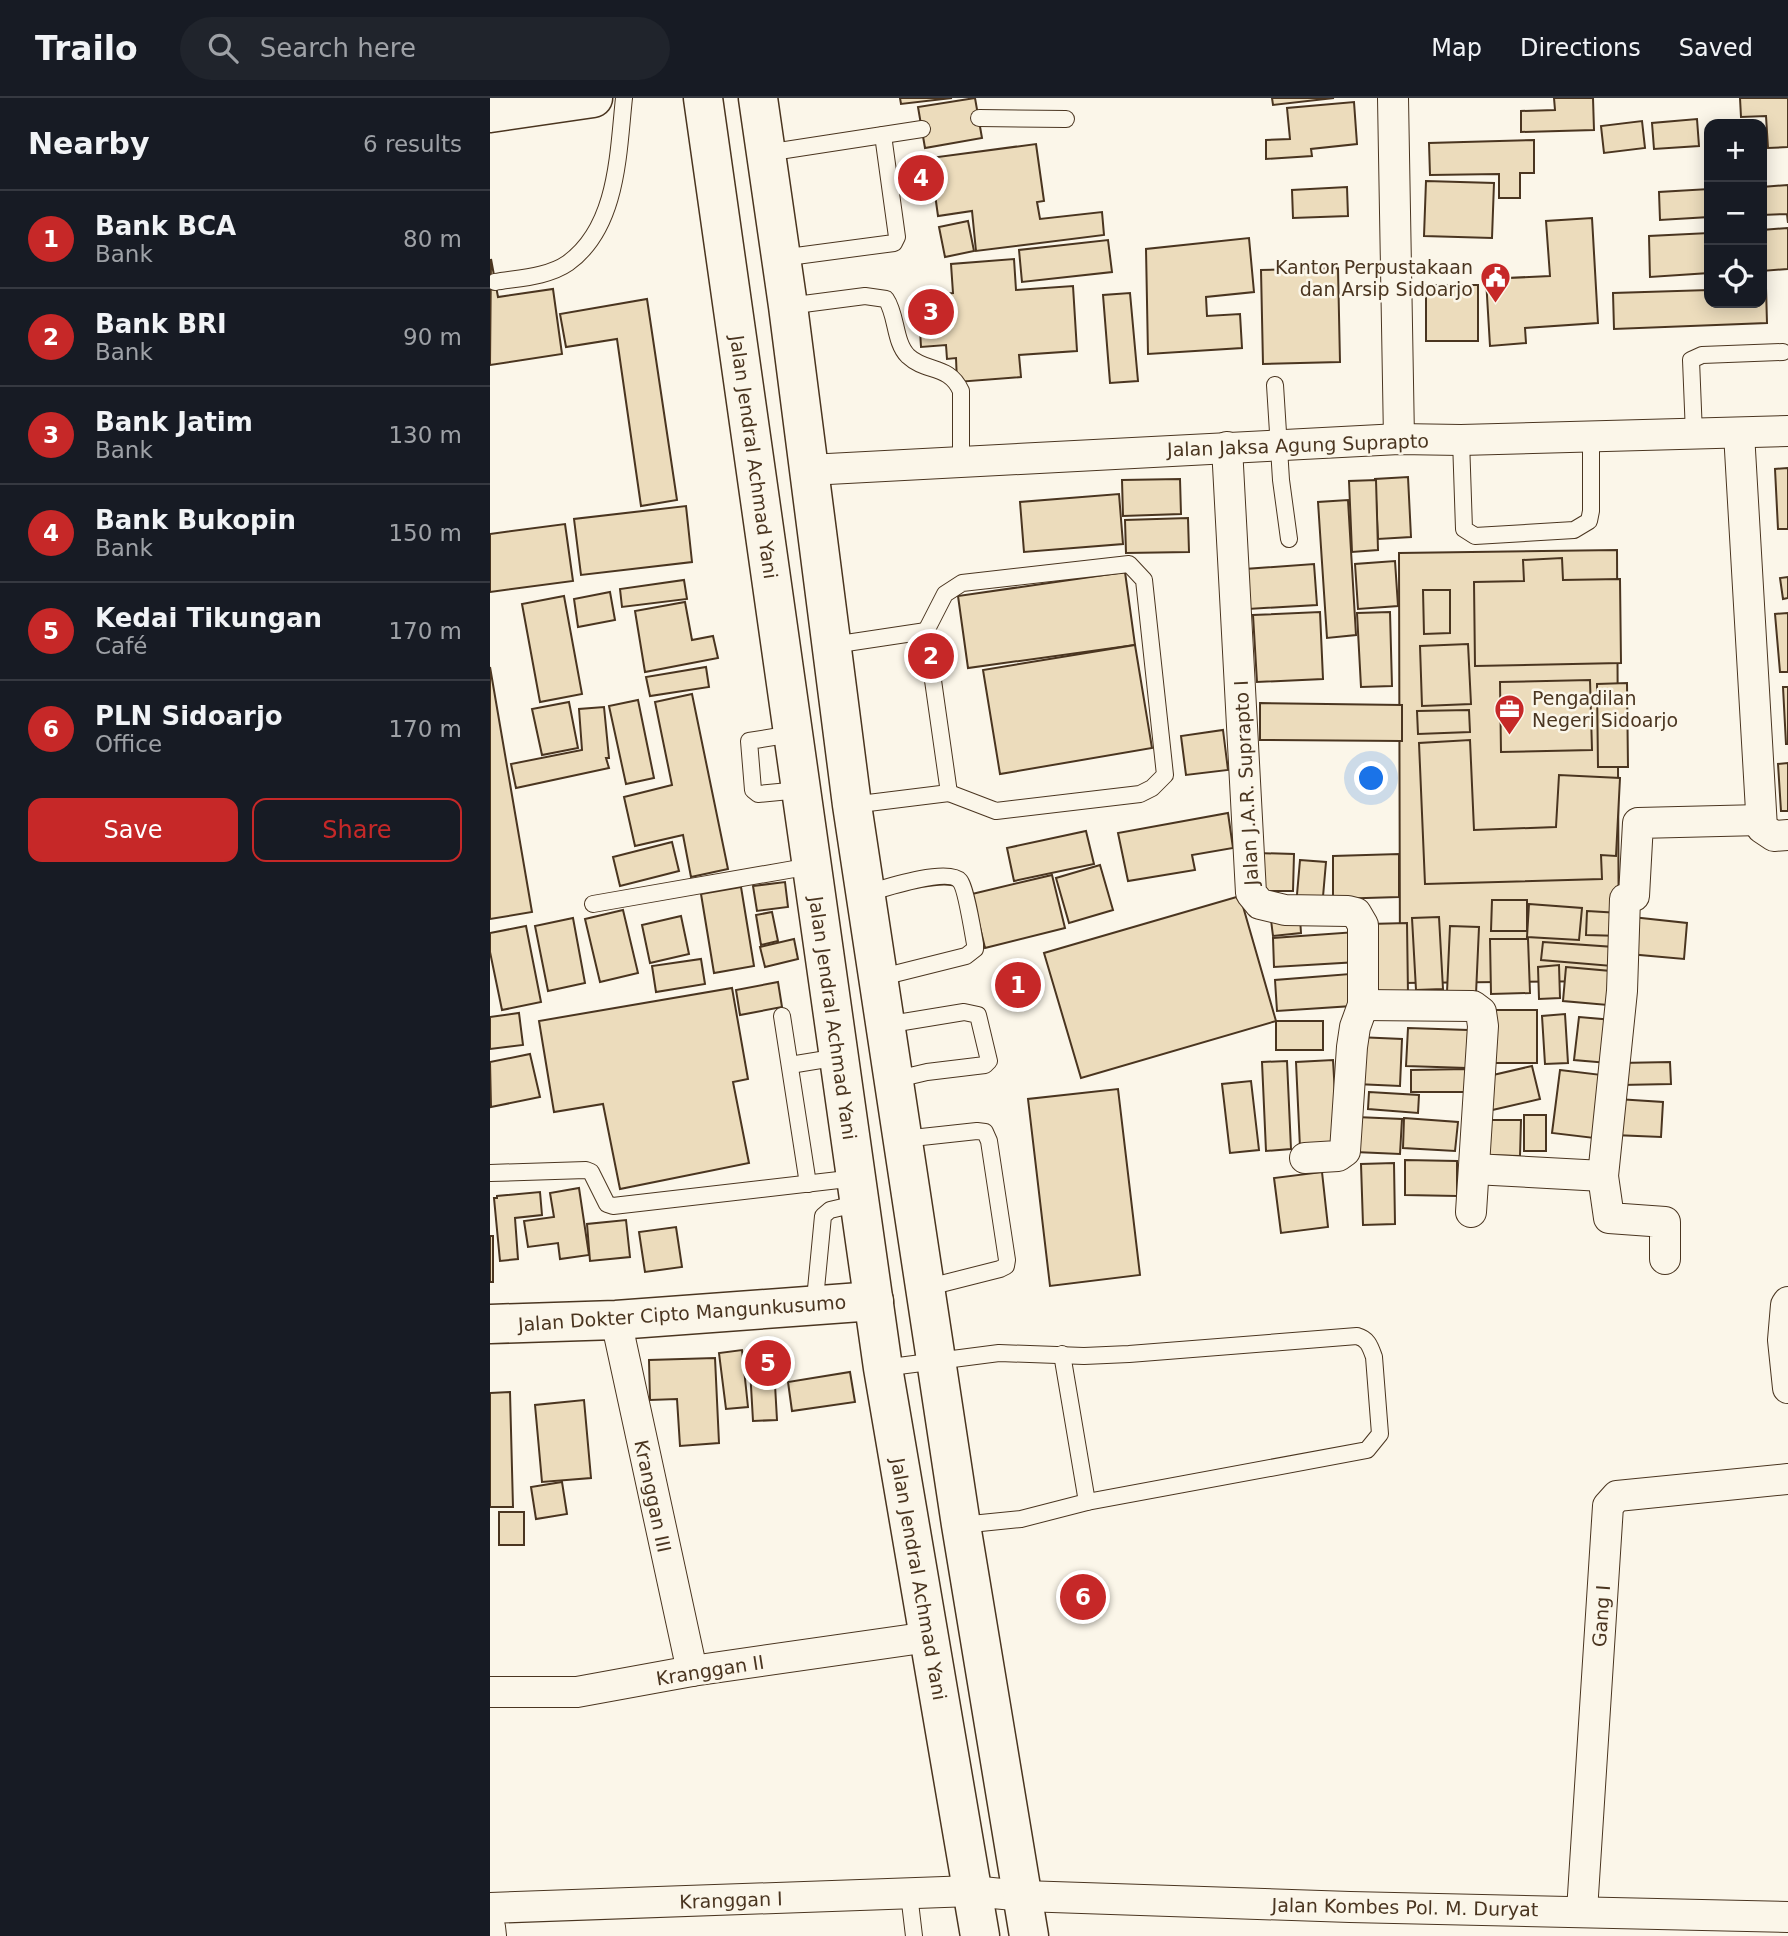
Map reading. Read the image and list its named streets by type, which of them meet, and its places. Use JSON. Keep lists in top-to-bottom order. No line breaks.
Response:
{"streets":{"main road":["Jalan Jendral Achmad Yani","Jalan Dokter Cipto Mangunkusumo"],"street":["Jalan Jaksa Agung Suprapto","Jalan J.A.R. Suprapto I","Kranggan III","Gang I","Kranggan II","Kranggan I","Jalan Kombes Pol. M. Duryat"]},"crossings":[["Jalan Jaksa Agung Suprapto","Jalan J.A.R. Suprapto I"],["Jalan Jendral Achmad Yani","Jalan Dokter Cipto Mangunkusumo"],["Jalan Jendral Achmad Yani","Kranggan II"],["Jalan Jendral Achmad Yani","Kranggan I"],["Jalan Jendral Achmad Yani","Jalan Kombes Pol. M. Duryat"],["Jalan Dokter Cipto Mangunkusumo","Kranggan III"],["Kranggan III","Kranggan II"],["Gang I","Jalan Kombes Pol. M. Duryat"],["Kranggan I","Jalan Kombes Pol. M. Duryat"]],"places":{"public building":["Kantor Perpustakaan dan Arsip Sidoarjo"],"office":["Pengadilan Negeri Sidoarjo"]},"page":{"header":"Trailo","search":"Search here","nav":["Map","Directions","Saved"],"heading":["Nearby","6 results"],"map_buttons":["+","−"],"pins":["4","3","2","1","5","6"],"list":[{"mark":"1","name":"Bank BCA","note":"Bank","value":"80 m"},{"mark":"2","name":"Bank BRI","note":"Bank","value":"90 m"},{"mark":"3","name":"Bank Jatim","note":"Bank","value":"130 m"},{"mark":"4","name":"Bank Bukopin","note":"Bank","value":"150 m"},{"mark":"5","name":"Kedai Tikungan","note":"Café","value":"170 m"},{"mark":"6","name":"PLN Sidoarjo","note":"Office","value":"170 m"}],"buttons":["Save","Share"]}}
